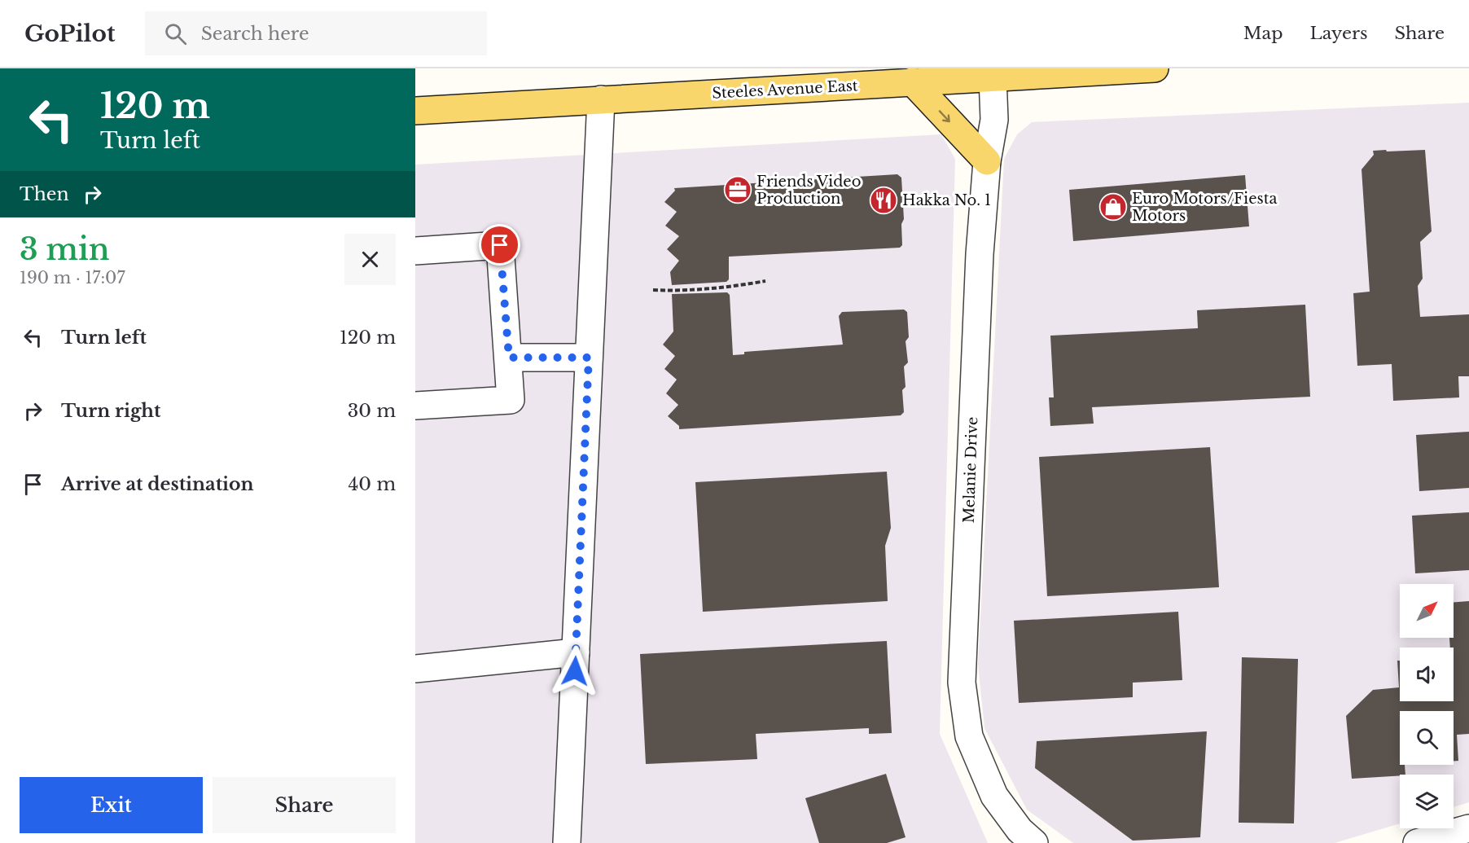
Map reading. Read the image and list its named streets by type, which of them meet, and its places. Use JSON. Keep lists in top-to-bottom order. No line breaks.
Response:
{"streets":{"main road":["Steeles Avenue East"],"street":["Melanie Drive"]},"crossings":[["Steeles Avenue East","Melanie Drive"]],"places":{"office":["Friends Video Production"],"restaurant":["Hakka No. 1"],"shop":["Euro Motors/Fiesta Motors"]},"north":"top right","page":{"header":"GoPilot","search":"Search here","nav":["Map","Layers","Share"],"turn":["120 m","Turn left"],"then":"Then","heading":["3 min","190 m · 17:07"],"list":[{"name":"Turn left","value":"120 m"},{"name":"Turn right","value":"30 m"},{"name":"Arrive at destination","value":"40 m"}],"buttons":["Exit","Share"]}}
